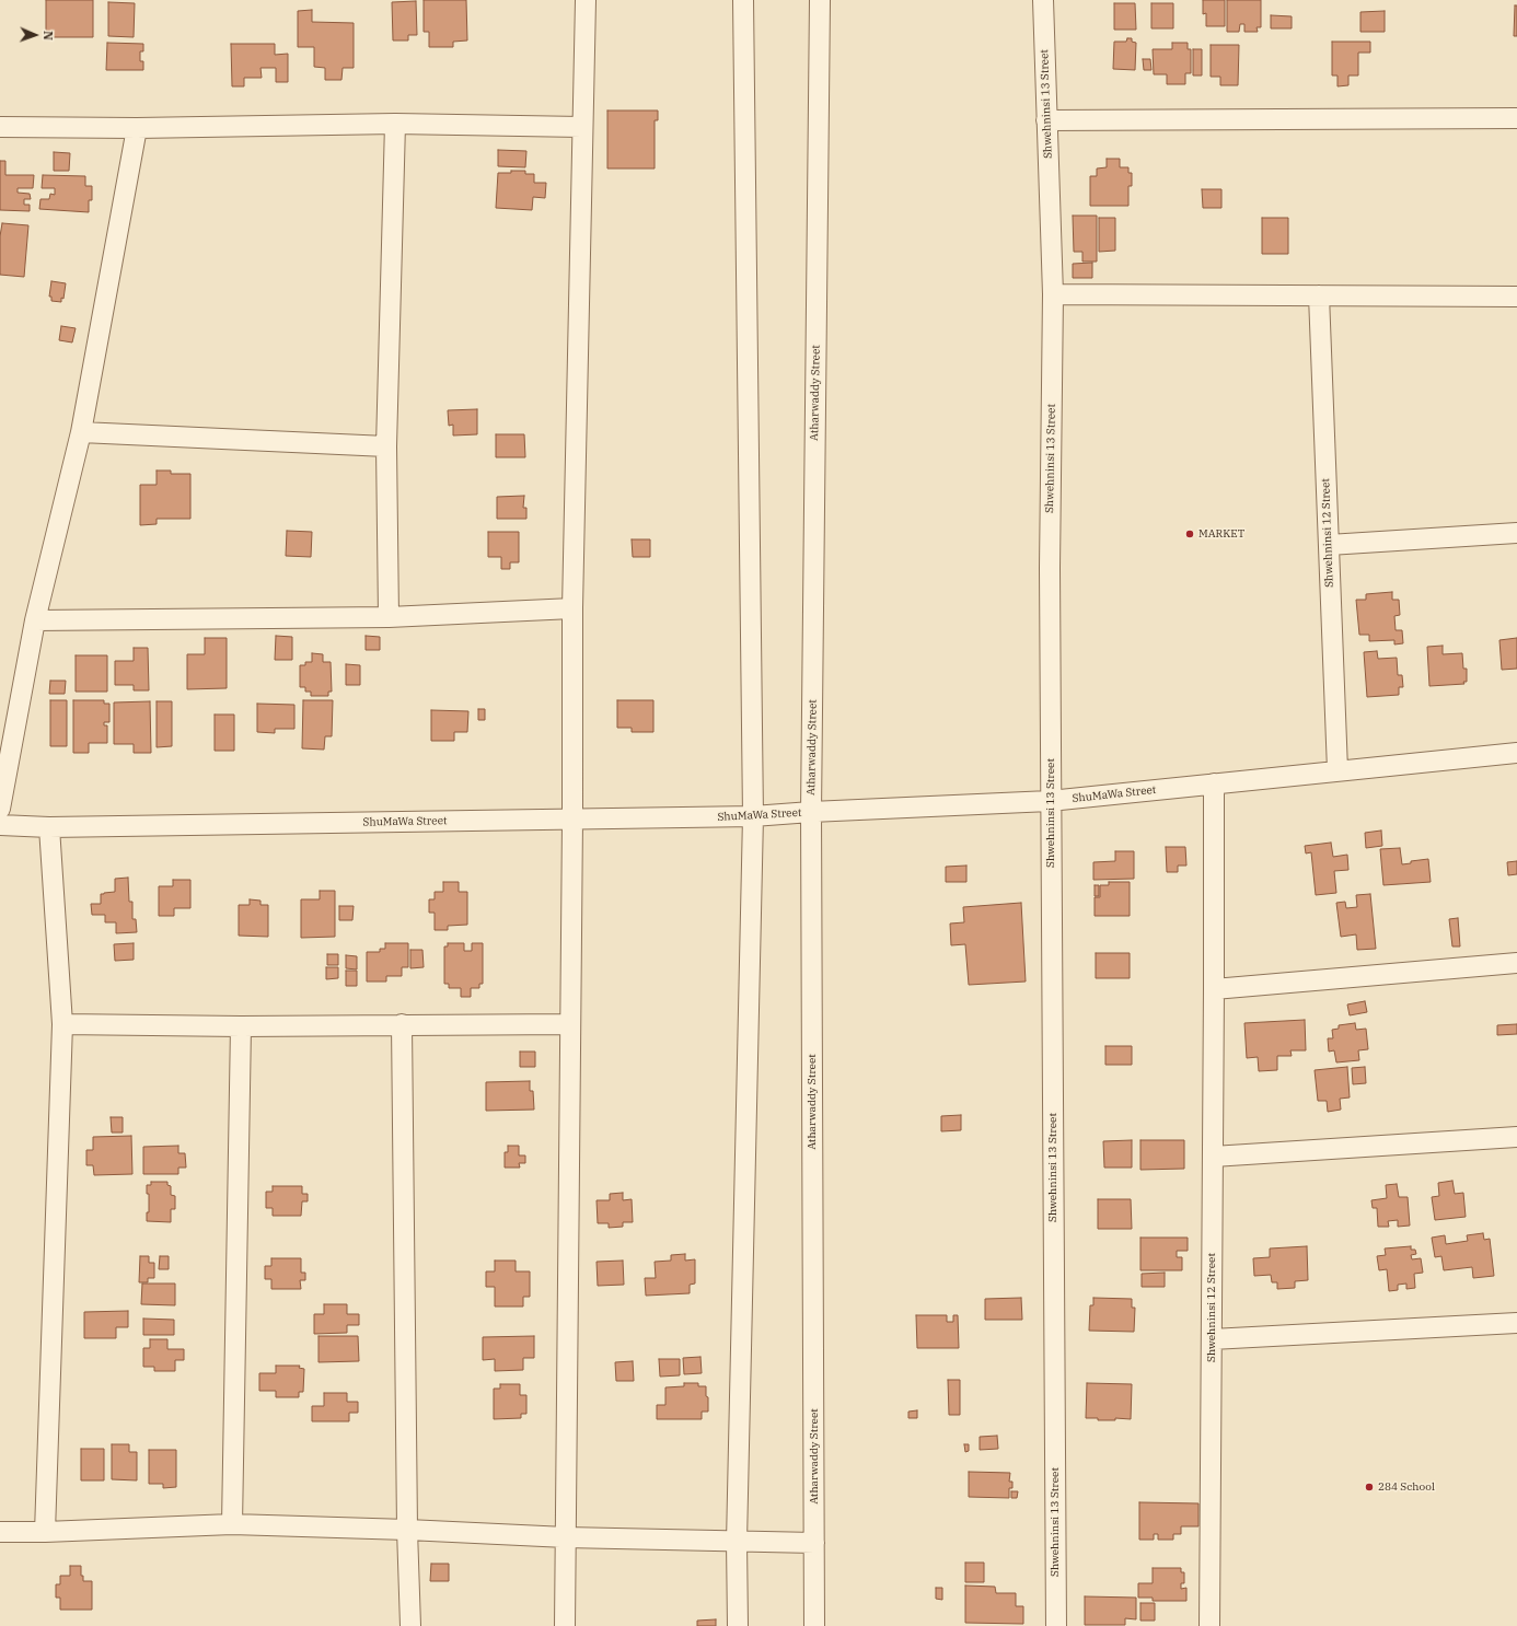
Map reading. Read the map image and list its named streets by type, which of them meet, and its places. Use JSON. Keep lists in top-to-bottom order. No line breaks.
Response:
{"streets":{"street":["Shwehninsi 13 Street","Atharwaddy Street","Shwehninsi 12 Street","ShuMaWa Street"]},"crossings":[["Shwehninsi 13 Street","ShuMaWa Street"],["Atharwaddy Street","ShuMaWa Street"],["Shwehninsi 12 Street","ShuMaWa Street"]],"places":["MARKET","284 School"],"north":"right"}
